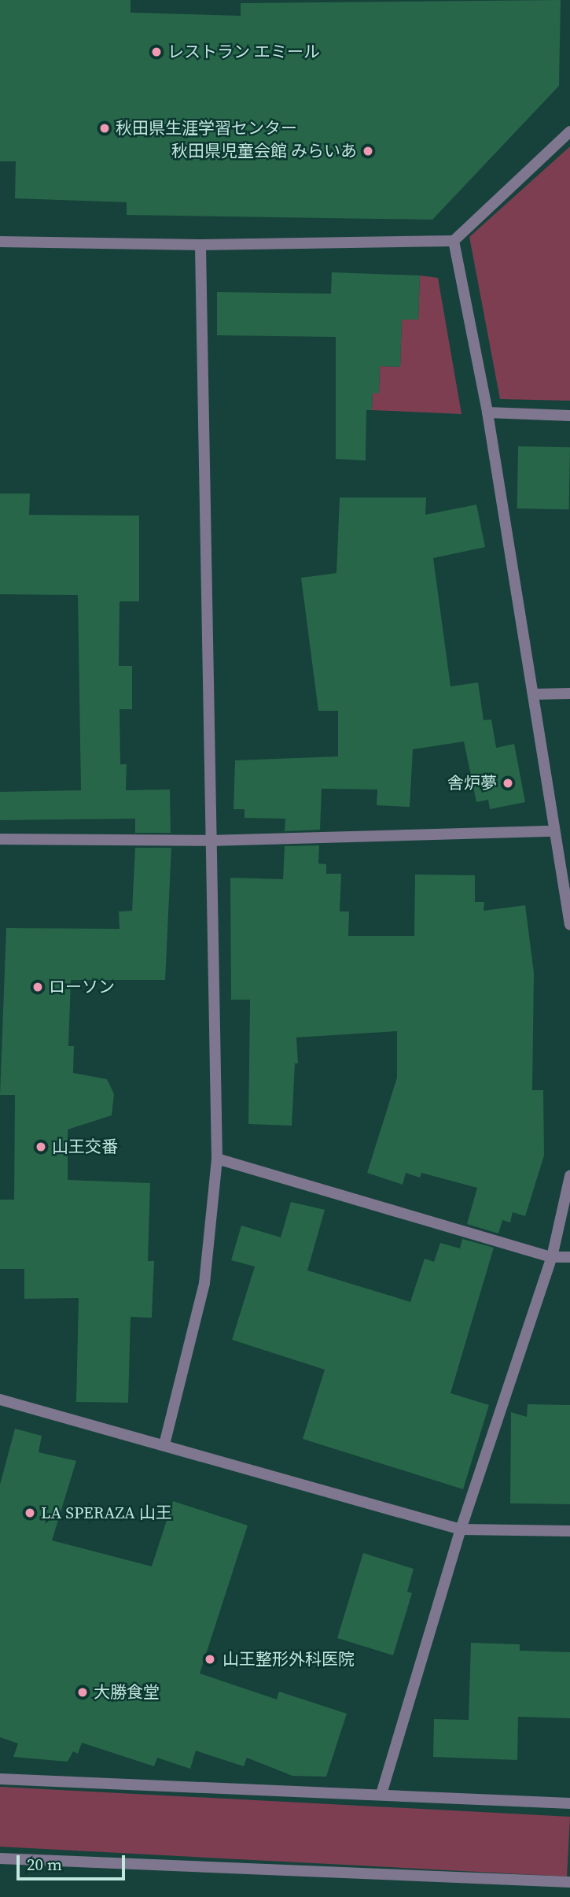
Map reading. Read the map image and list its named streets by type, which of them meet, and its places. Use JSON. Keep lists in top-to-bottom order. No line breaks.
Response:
{"places":["レストラン エミール","秋田県生涯学習センター","秋田県児童会館 みらいあ","舎炉夢","ローソン","山王交番","LA SPERAZA 山王","山王整形外科医院","大勝食堂"],"scale_bar":"20 m"}
